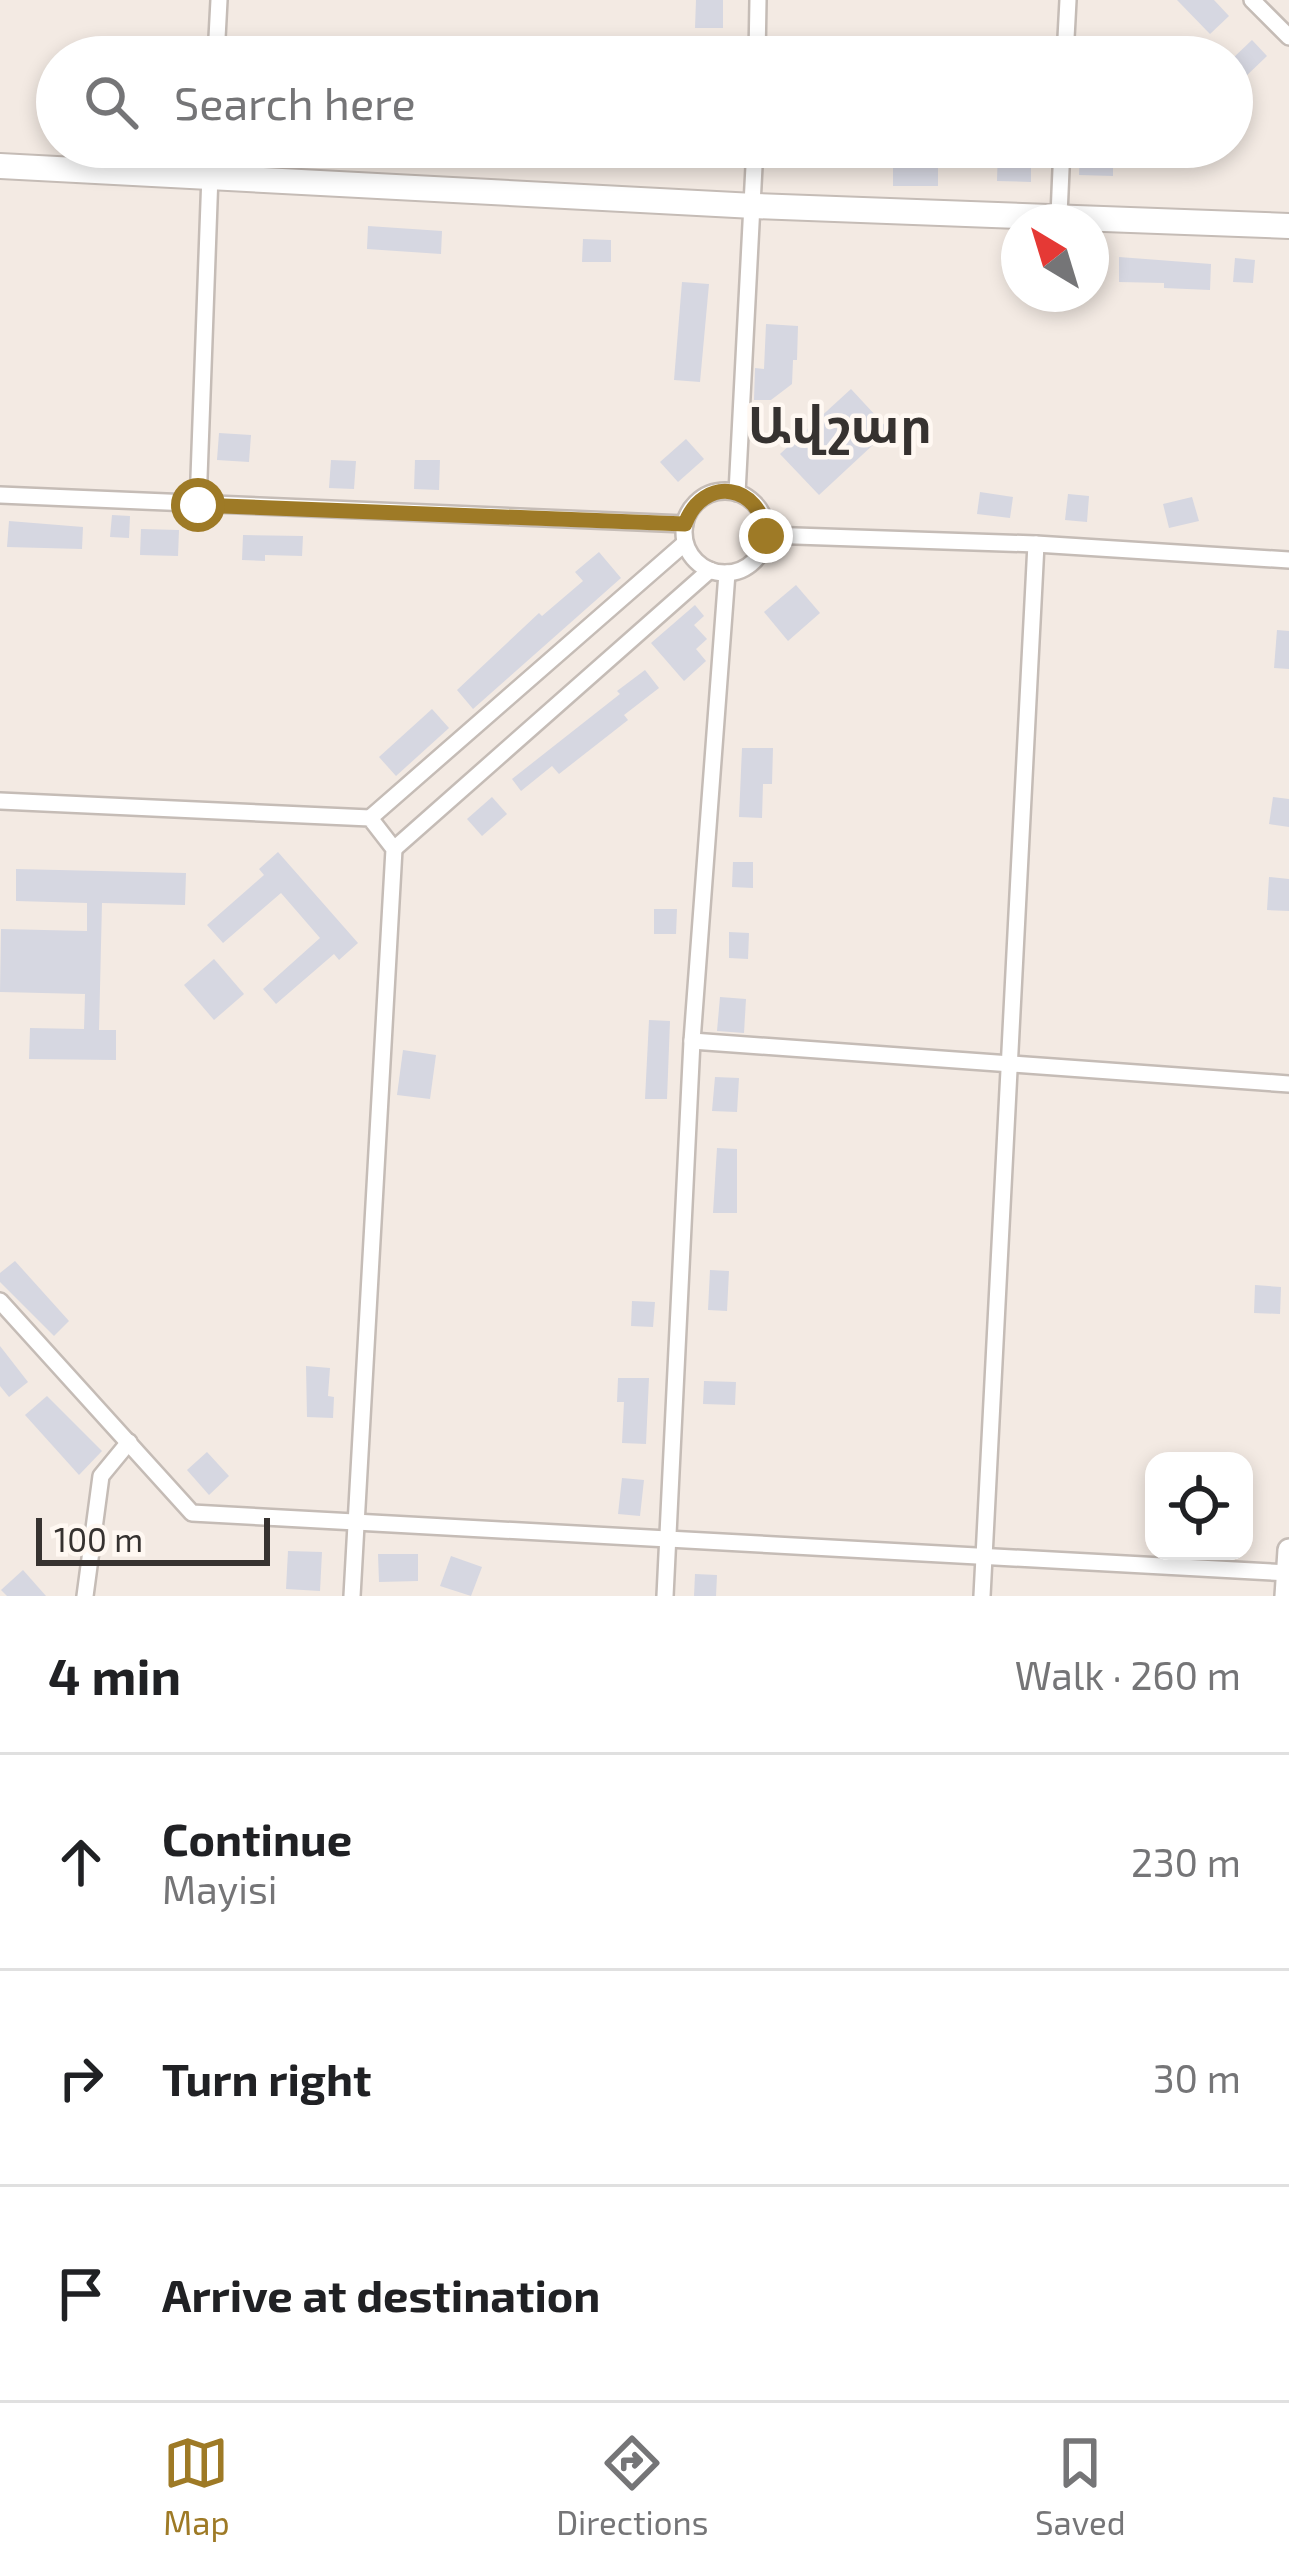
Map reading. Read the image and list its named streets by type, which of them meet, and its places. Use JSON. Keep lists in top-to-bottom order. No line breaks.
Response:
{"districts":["Ավշար"],"scale_bar":"100 m","north":"top left","page":{"search":"Search here","scale":"100 m","heading":["4 min","Walk · 260 m"],"list":[["Continue","Mayisi","230 m"],["Turn right","30 m"],"Arrive at destination"],"nav":["Map","Directions","Saved"]}}
